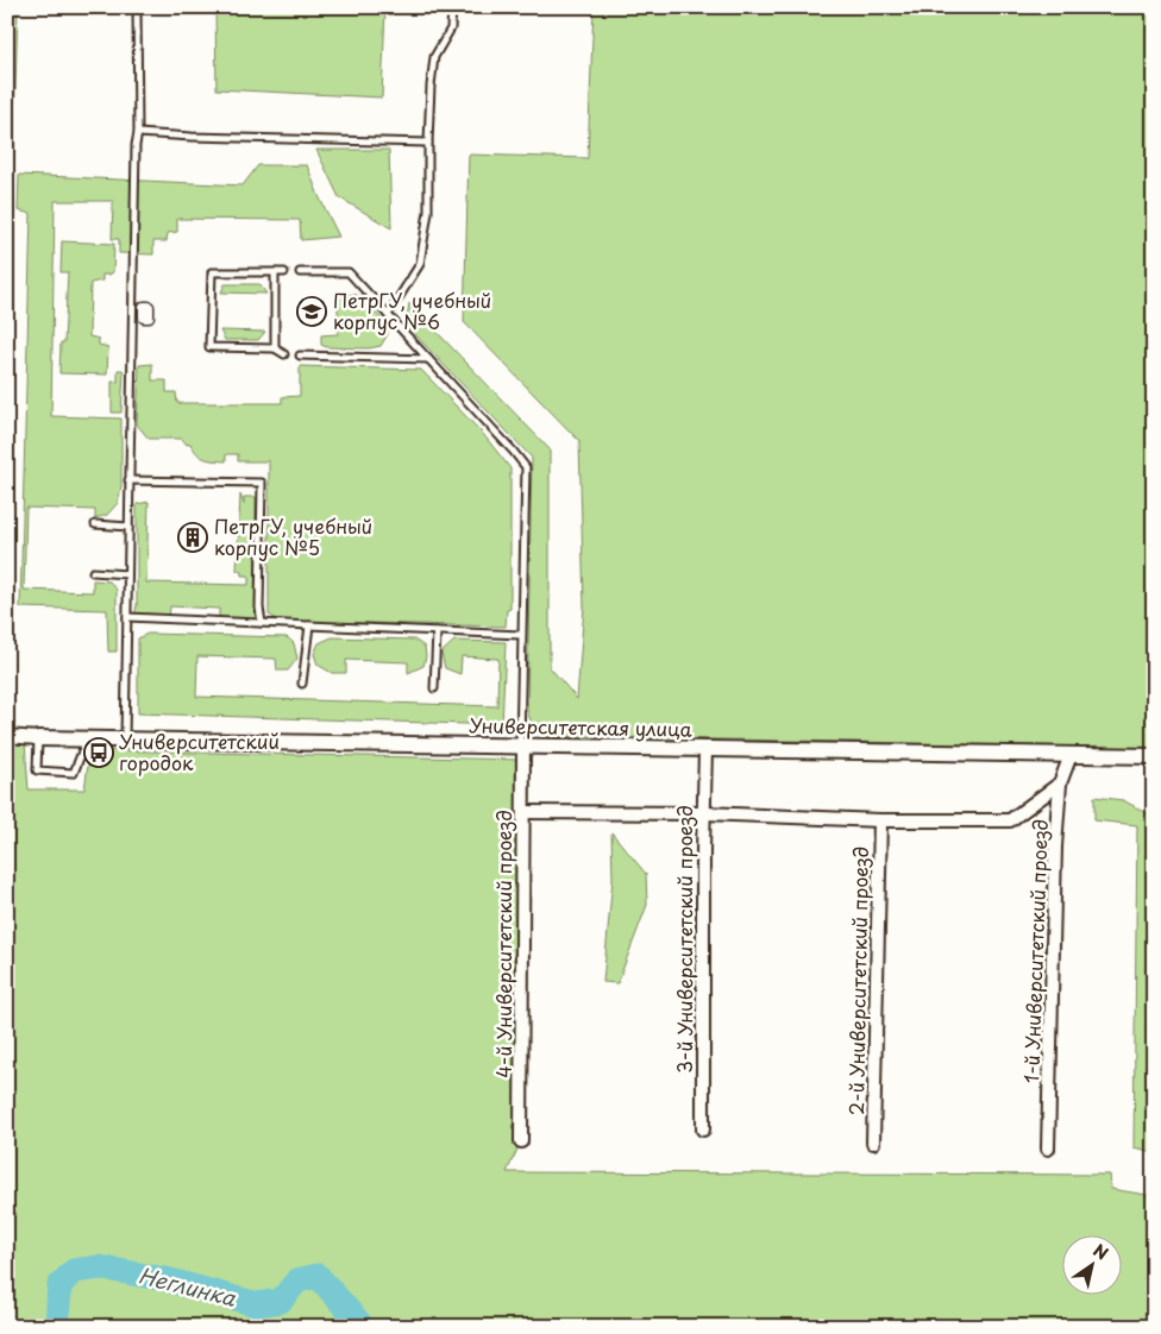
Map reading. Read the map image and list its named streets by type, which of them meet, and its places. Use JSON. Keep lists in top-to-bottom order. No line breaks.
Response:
{"streets":{"street":["Университетская улица","3-й Университетский проезд","4-й Университетский проезд","1-й Университетский проезд","2-й Университетский проезд"]},"crossings":[["Университетская улица","3-й Университетский проезд"],["Университетская улица","4-й Университетский проезд"],["Университетская улица","1-й Университетский проезд"]],"water":["Неглинка"],"places":{"school or university":["ПетрГУ, учебный корпус №6"],"building":["ПетрГУ, учебный корпус №5"],"bus stop":["Университетский городок"]},"north":"top right"}
